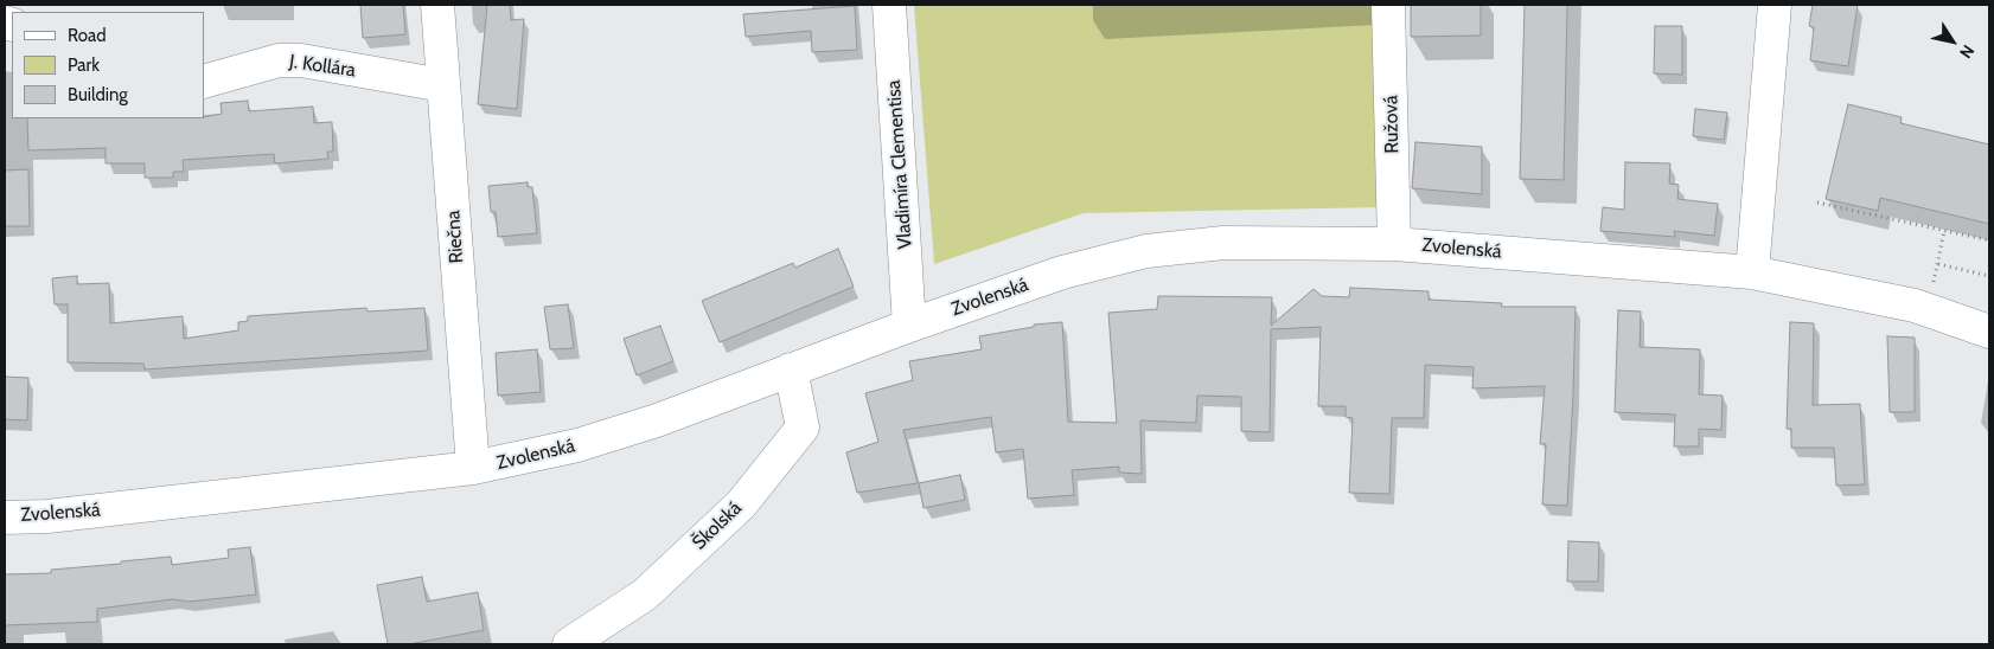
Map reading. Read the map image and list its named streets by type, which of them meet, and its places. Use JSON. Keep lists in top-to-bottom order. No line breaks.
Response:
{"streets":{"street":["J. Kollára","Ružová","Vladimíra Clementisa","Riečna","Zvolenská","Školská"]},"crossings":[["J. Kollára","Riečna"],["Ružová","Zvolenská"],["Vladimíra Clementisa","Zvolenská"],["Riečna","Zvolenská"],["Zvolenská","Školská"]],"legend":["Road","Park","Building"],"north":"bottom right"}
